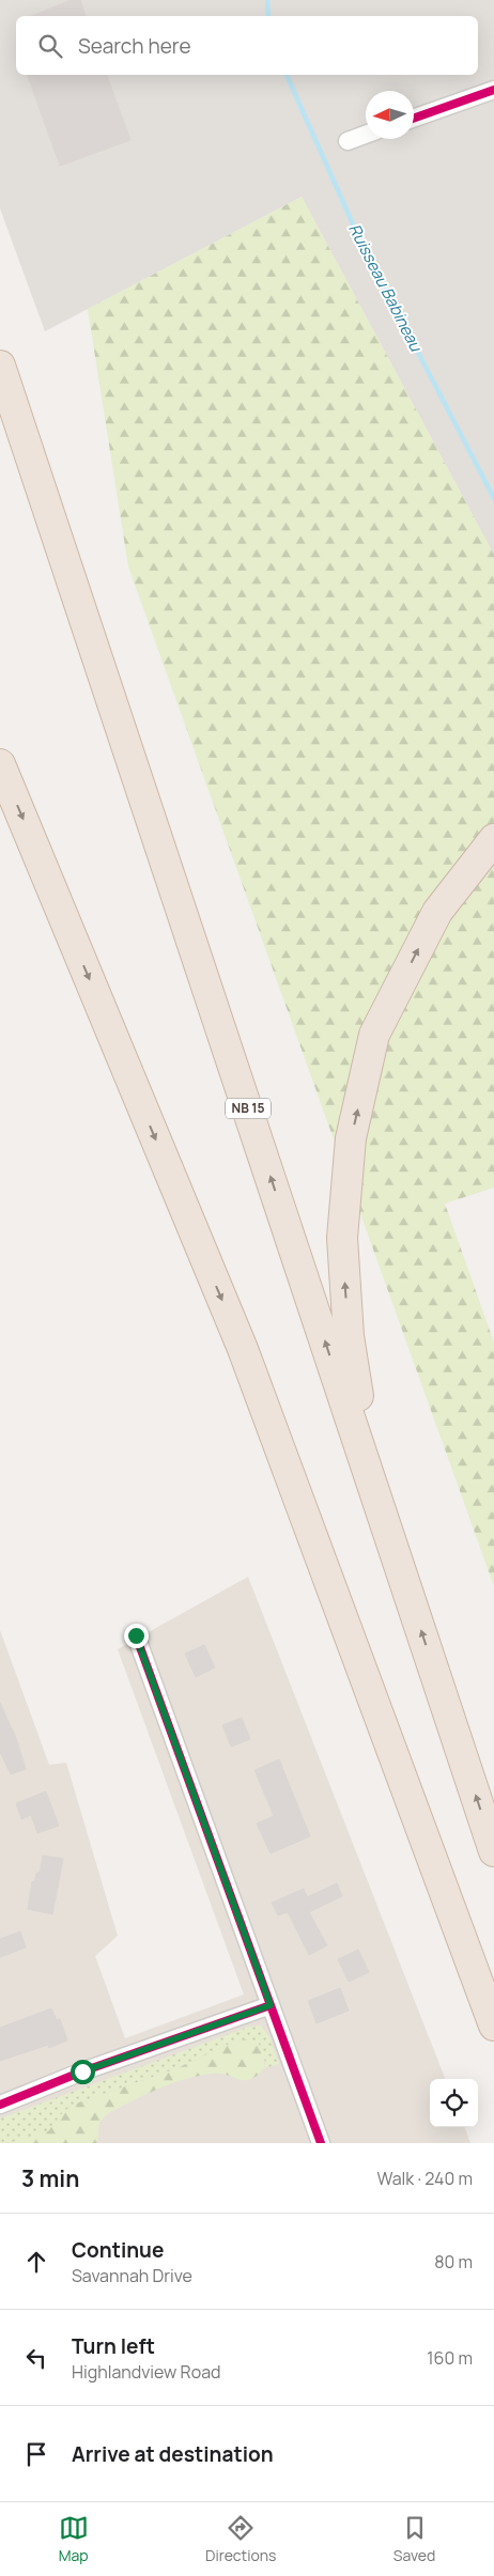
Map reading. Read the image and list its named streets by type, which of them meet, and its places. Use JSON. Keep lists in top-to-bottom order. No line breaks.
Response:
{"streets":{"highway":["NB 15"]},"water":["Ruisseau Babineau"],"north":"left","page":{"search":"Search here","heading":["3 min","Walk · 240 m"],"list":[["Continue","Savannah Drive","80 m"],["Turn left","Highlandview Road","160 m"],"Arrive at destination"],"nav":["Map","Directions","Saved"]}}
